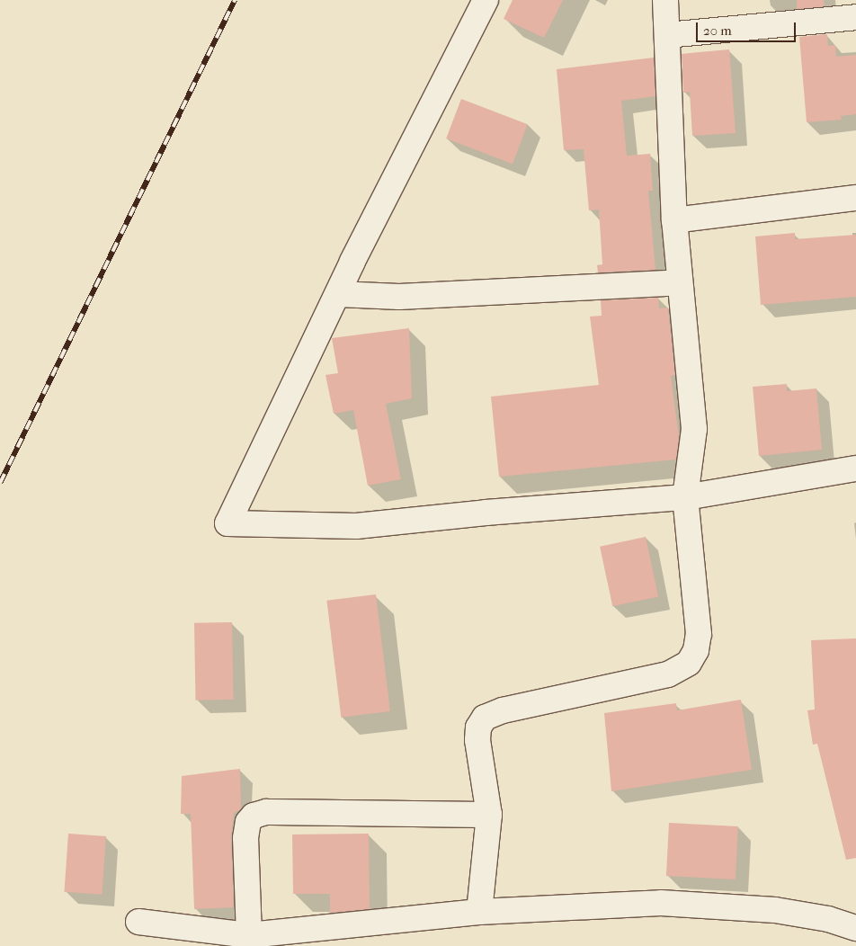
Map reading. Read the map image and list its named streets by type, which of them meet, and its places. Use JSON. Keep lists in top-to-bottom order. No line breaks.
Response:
{"scale_bar":"20 m"}
